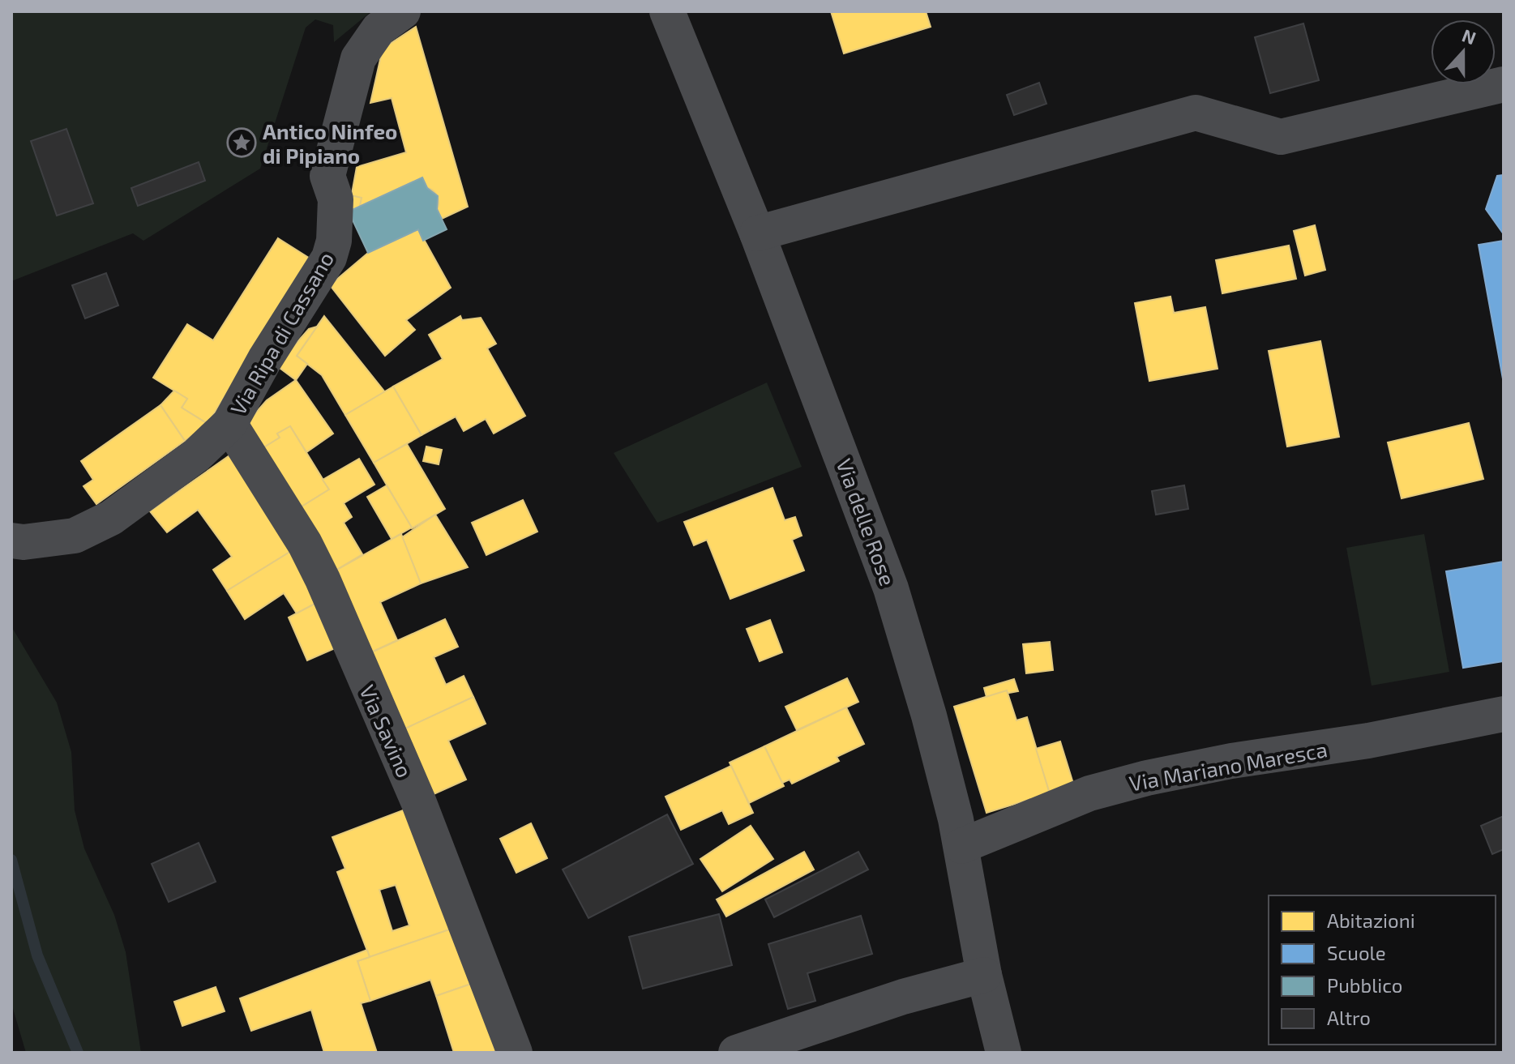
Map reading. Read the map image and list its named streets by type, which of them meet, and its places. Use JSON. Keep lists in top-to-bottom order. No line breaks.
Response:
{"streets":{"street":["Via Ripa di Cassano","Via delle Rose","Via Savino","Via Mariano Maresca"]},"crossings":[["Via Ripa di Cassano","Via Savino"],["Via delle Rose","Via Mariano Maresca"]],"places":{"place":["Antico Ninfeo di Pipiano"]},"legend":["Abitazioni","Scuole","Pubblico","Altro"],"north":"top"}
